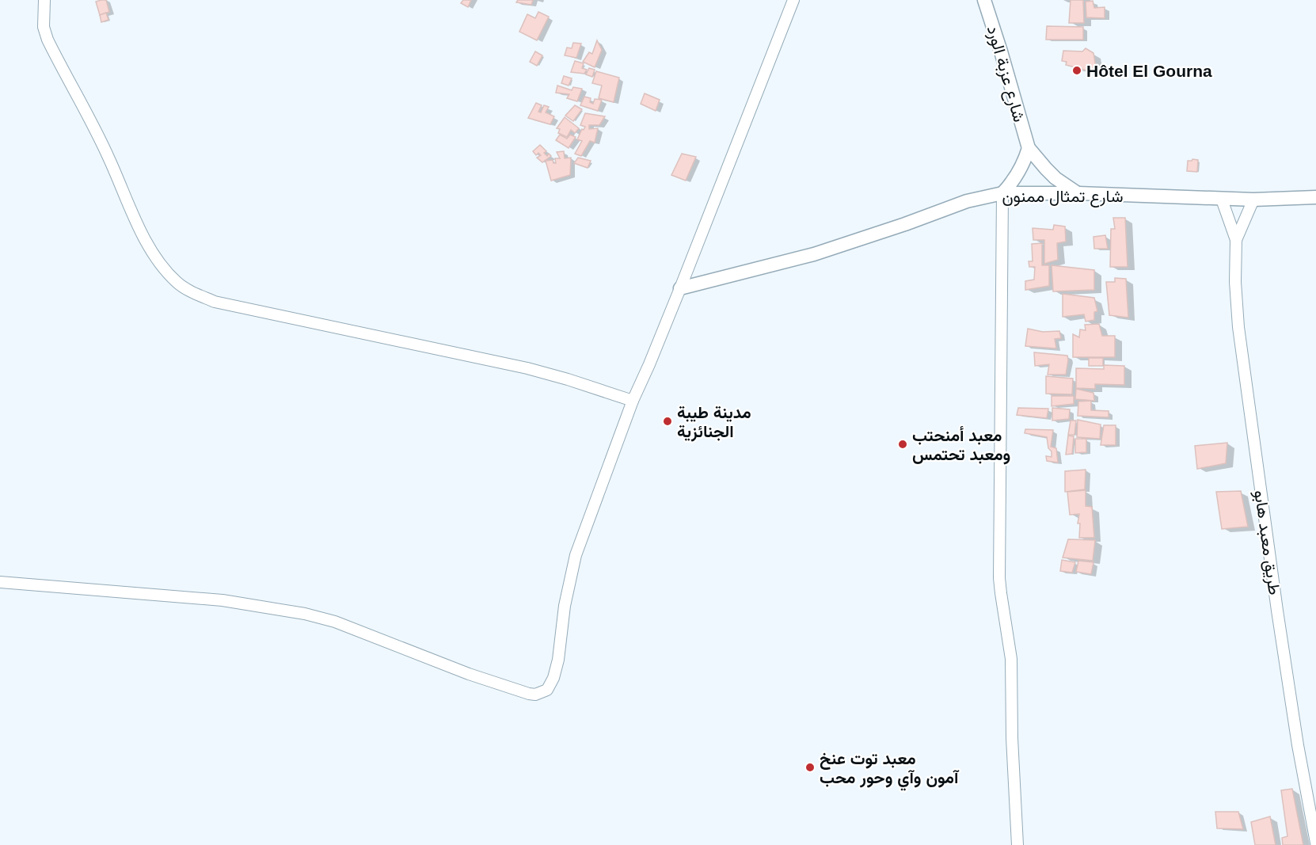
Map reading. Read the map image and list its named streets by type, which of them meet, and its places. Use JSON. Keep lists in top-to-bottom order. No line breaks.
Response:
{"streets":{"street":["شارع عزبة الورد","شارع تمثال ممنون","طريق معبد هابو"]},"crossings":[["شارع عزبة الورد","شارع تمثال ممنون"],["شارع تمثال ممنون","طريق معبد هابو"]],"places":["Hôtel El Gourna","مدينة طيبة الجنائزية","معبد أمنحتب ومعبد تحتمس","معبد توت عنخ آمون وآي وحور محب"]}
